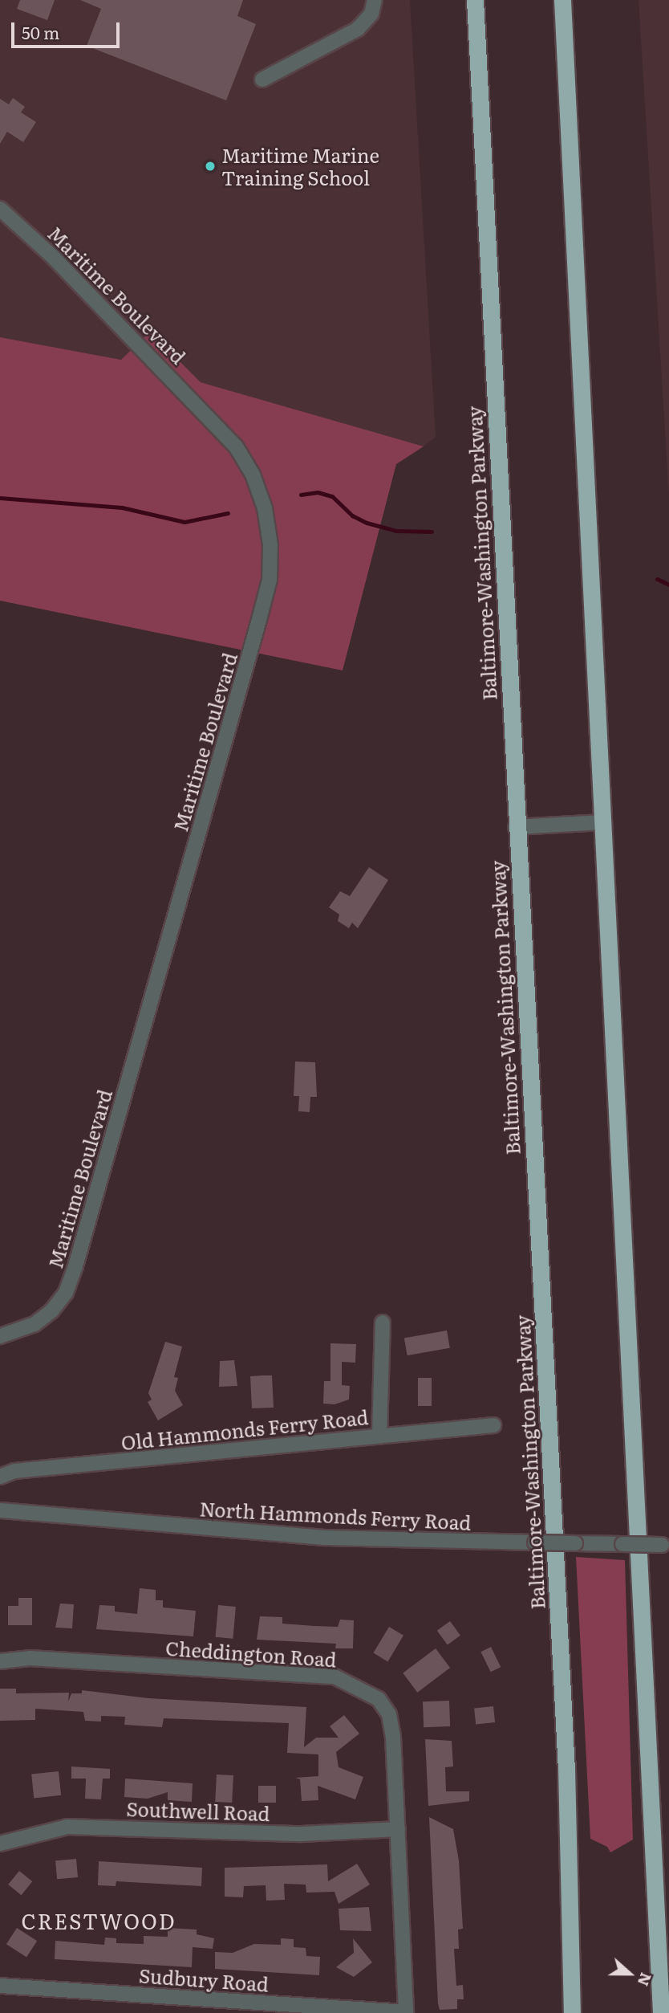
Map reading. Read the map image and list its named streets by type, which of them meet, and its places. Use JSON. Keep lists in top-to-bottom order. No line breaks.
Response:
{"streets":{"highway":["Baltimore-Washington Parkway"],"street":["Maritime Boulevard","Old Hammonds Ferry Road","North Hammonds Ferry Road","Cheddington Road","Southwell Road","Sudbury Road"]},"crossings":[["Cheddington Road","Southwell Road"],["Cheddington Road","Sudbury Road"]],"districts":["CRESTWOOD"],"places":["Maritime Marine Training School"],"scale_bar":"50 m","north":"right"}
